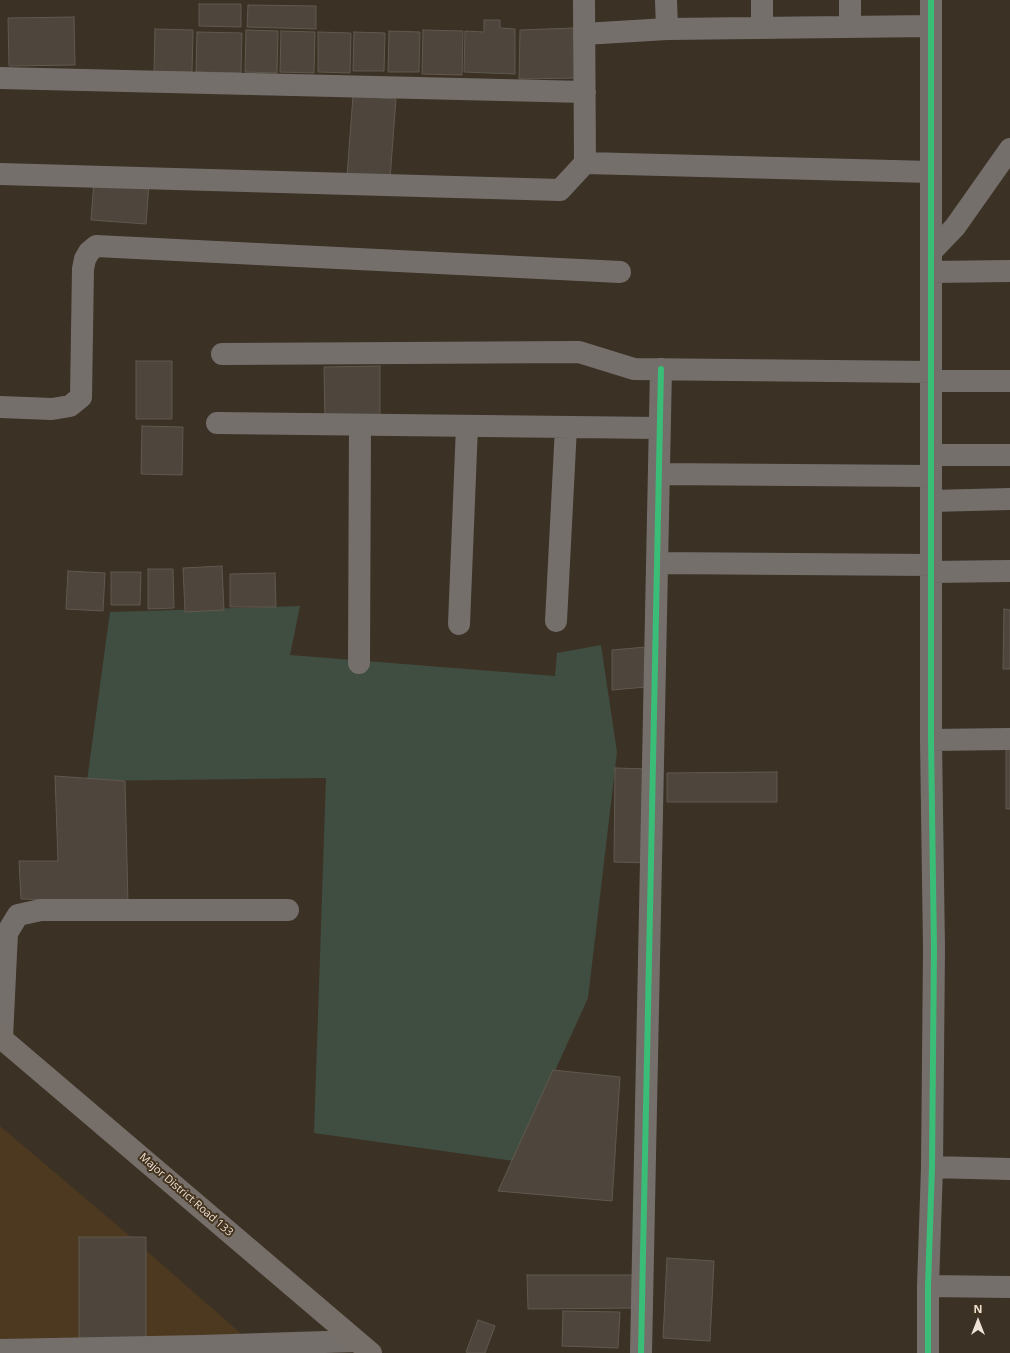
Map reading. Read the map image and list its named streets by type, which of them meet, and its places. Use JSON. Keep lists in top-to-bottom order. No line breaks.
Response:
{"streets":{"main road":["Major District Road 133"]},"north":"top"}
